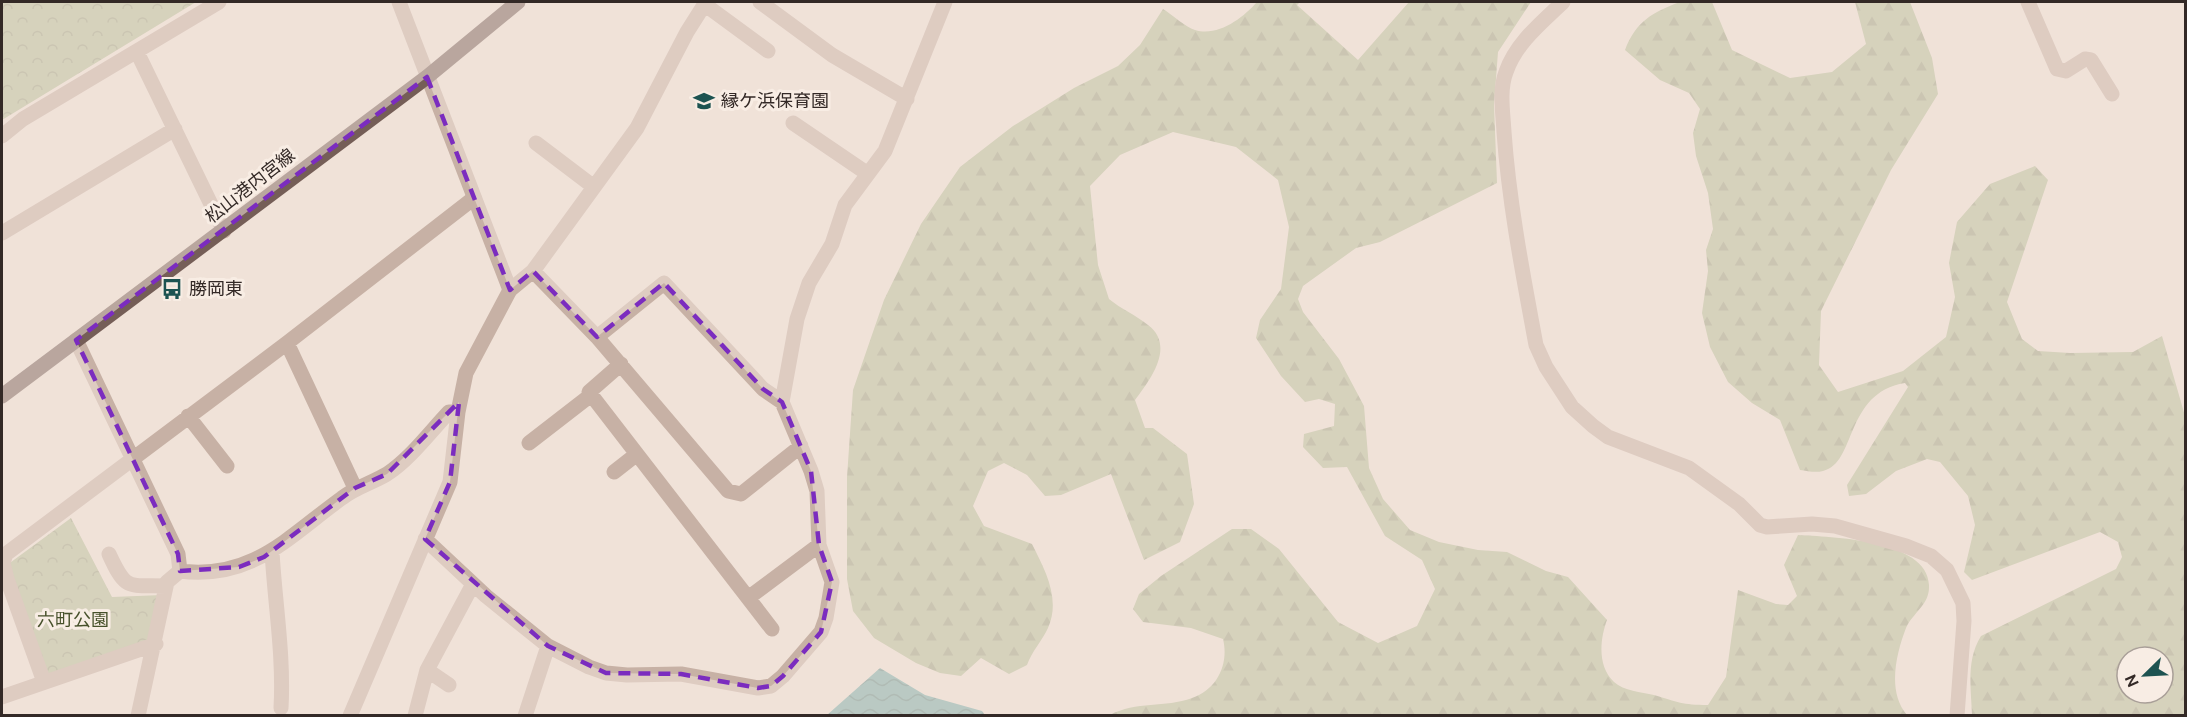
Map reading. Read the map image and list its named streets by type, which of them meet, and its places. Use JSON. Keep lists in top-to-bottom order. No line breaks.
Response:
{"streets":{"main road":["松山港内宮線"]},"parks":["六町公園"],"places":{"school or university":["縁ケ浜保育園"],"bus stop":["勝岡東"]},"north":"bottom left"}
